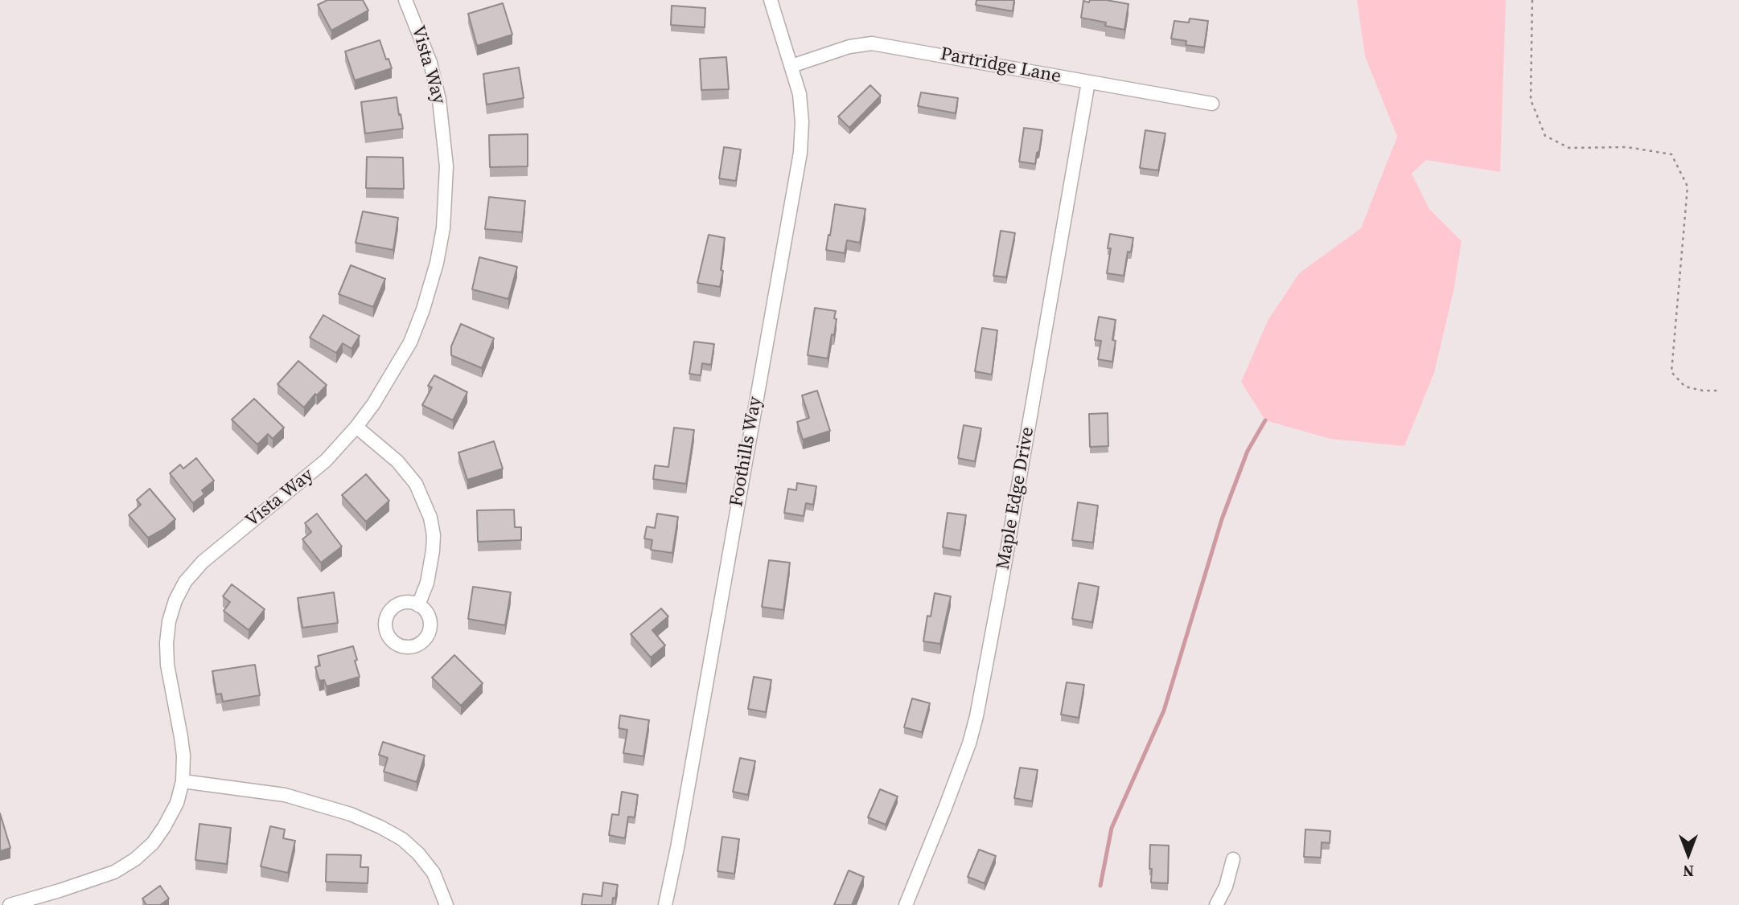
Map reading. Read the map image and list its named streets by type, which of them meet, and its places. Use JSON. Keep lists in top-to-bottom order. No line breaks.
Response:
{"streets":{"street":["Vista Way","Partridge Lane","Foothills Way","Maple Edge Drive"]},"crossings":[["Partridge Lane","Foothills Way"],["Partridge Lane","Maple Edge Drive"]],"north":"bottom"}
